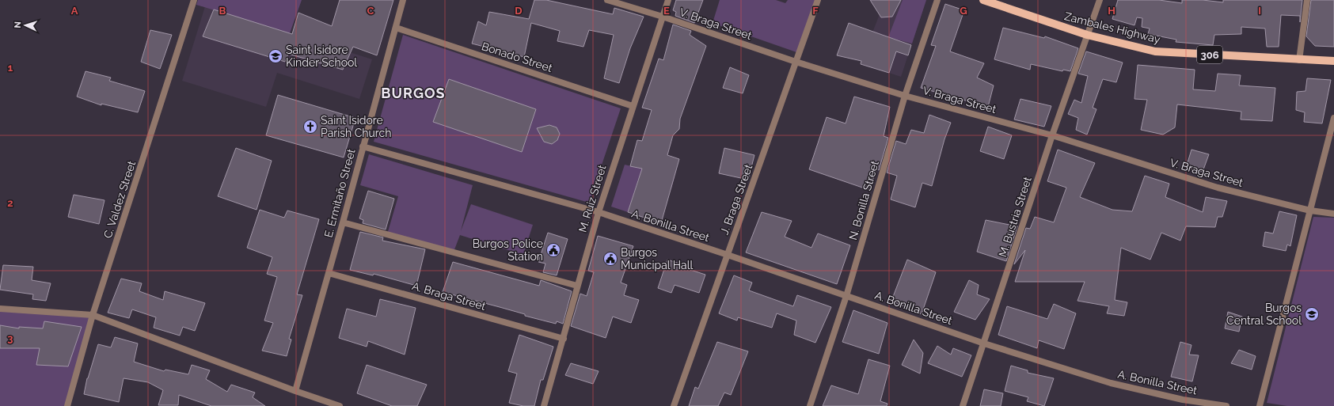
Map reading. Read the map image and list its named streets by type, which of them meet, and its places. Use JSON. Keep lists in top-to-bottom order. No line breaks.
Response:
{"streets":{"main road":["Zambales Highway","306"],"street":["V. Braga Street","Bonado Street","E. Ermitaño Street","M. Ruiz Street","C. Valdez Street","J. Braga Street","N. Bonilla Street","M. Bustria Street","A. Bonilla Street","A. Braga Street"]},"crossings":[["V. Braga Street","M. Ruiz Street"],["V. Braga Street","J. Braga Street"],["V. Braga Street","N. Bonilla Street"],["V. Braga Street","M. Bustria Street"],["Zambales Highway","M. Bustria Street"],["Bonado Street","E. Ermitaño Street"],["Bonado Street","M. Ruiz Street"],["E. Ermitaño Street","A. Bonilla Street"],["E. Ermitaño Street","A. Braga Street"],["M. Ruiz Street","A. Bonilla Street"],["M. Ruiz Street","A. Braga Street"],["J. Braga Street","A. Bonilla Street"],["N. Bonilla Street","A. Bonilla Street"],["M. Bustria Street","A. Bonilla Street"]],"districts":["BURGOS"],"places":{"school or university":["Saint Isidore Kinder School","Burgos Central School"],"church":["Saint Isidore Parish Church"],"public building":["Burgos Police Station","Burgos Municipal Hall"]},"north":"left","grid":{"columns":["A","B","C","D","E","F","G","H","I"],"rows":["1","2","3"]}}
